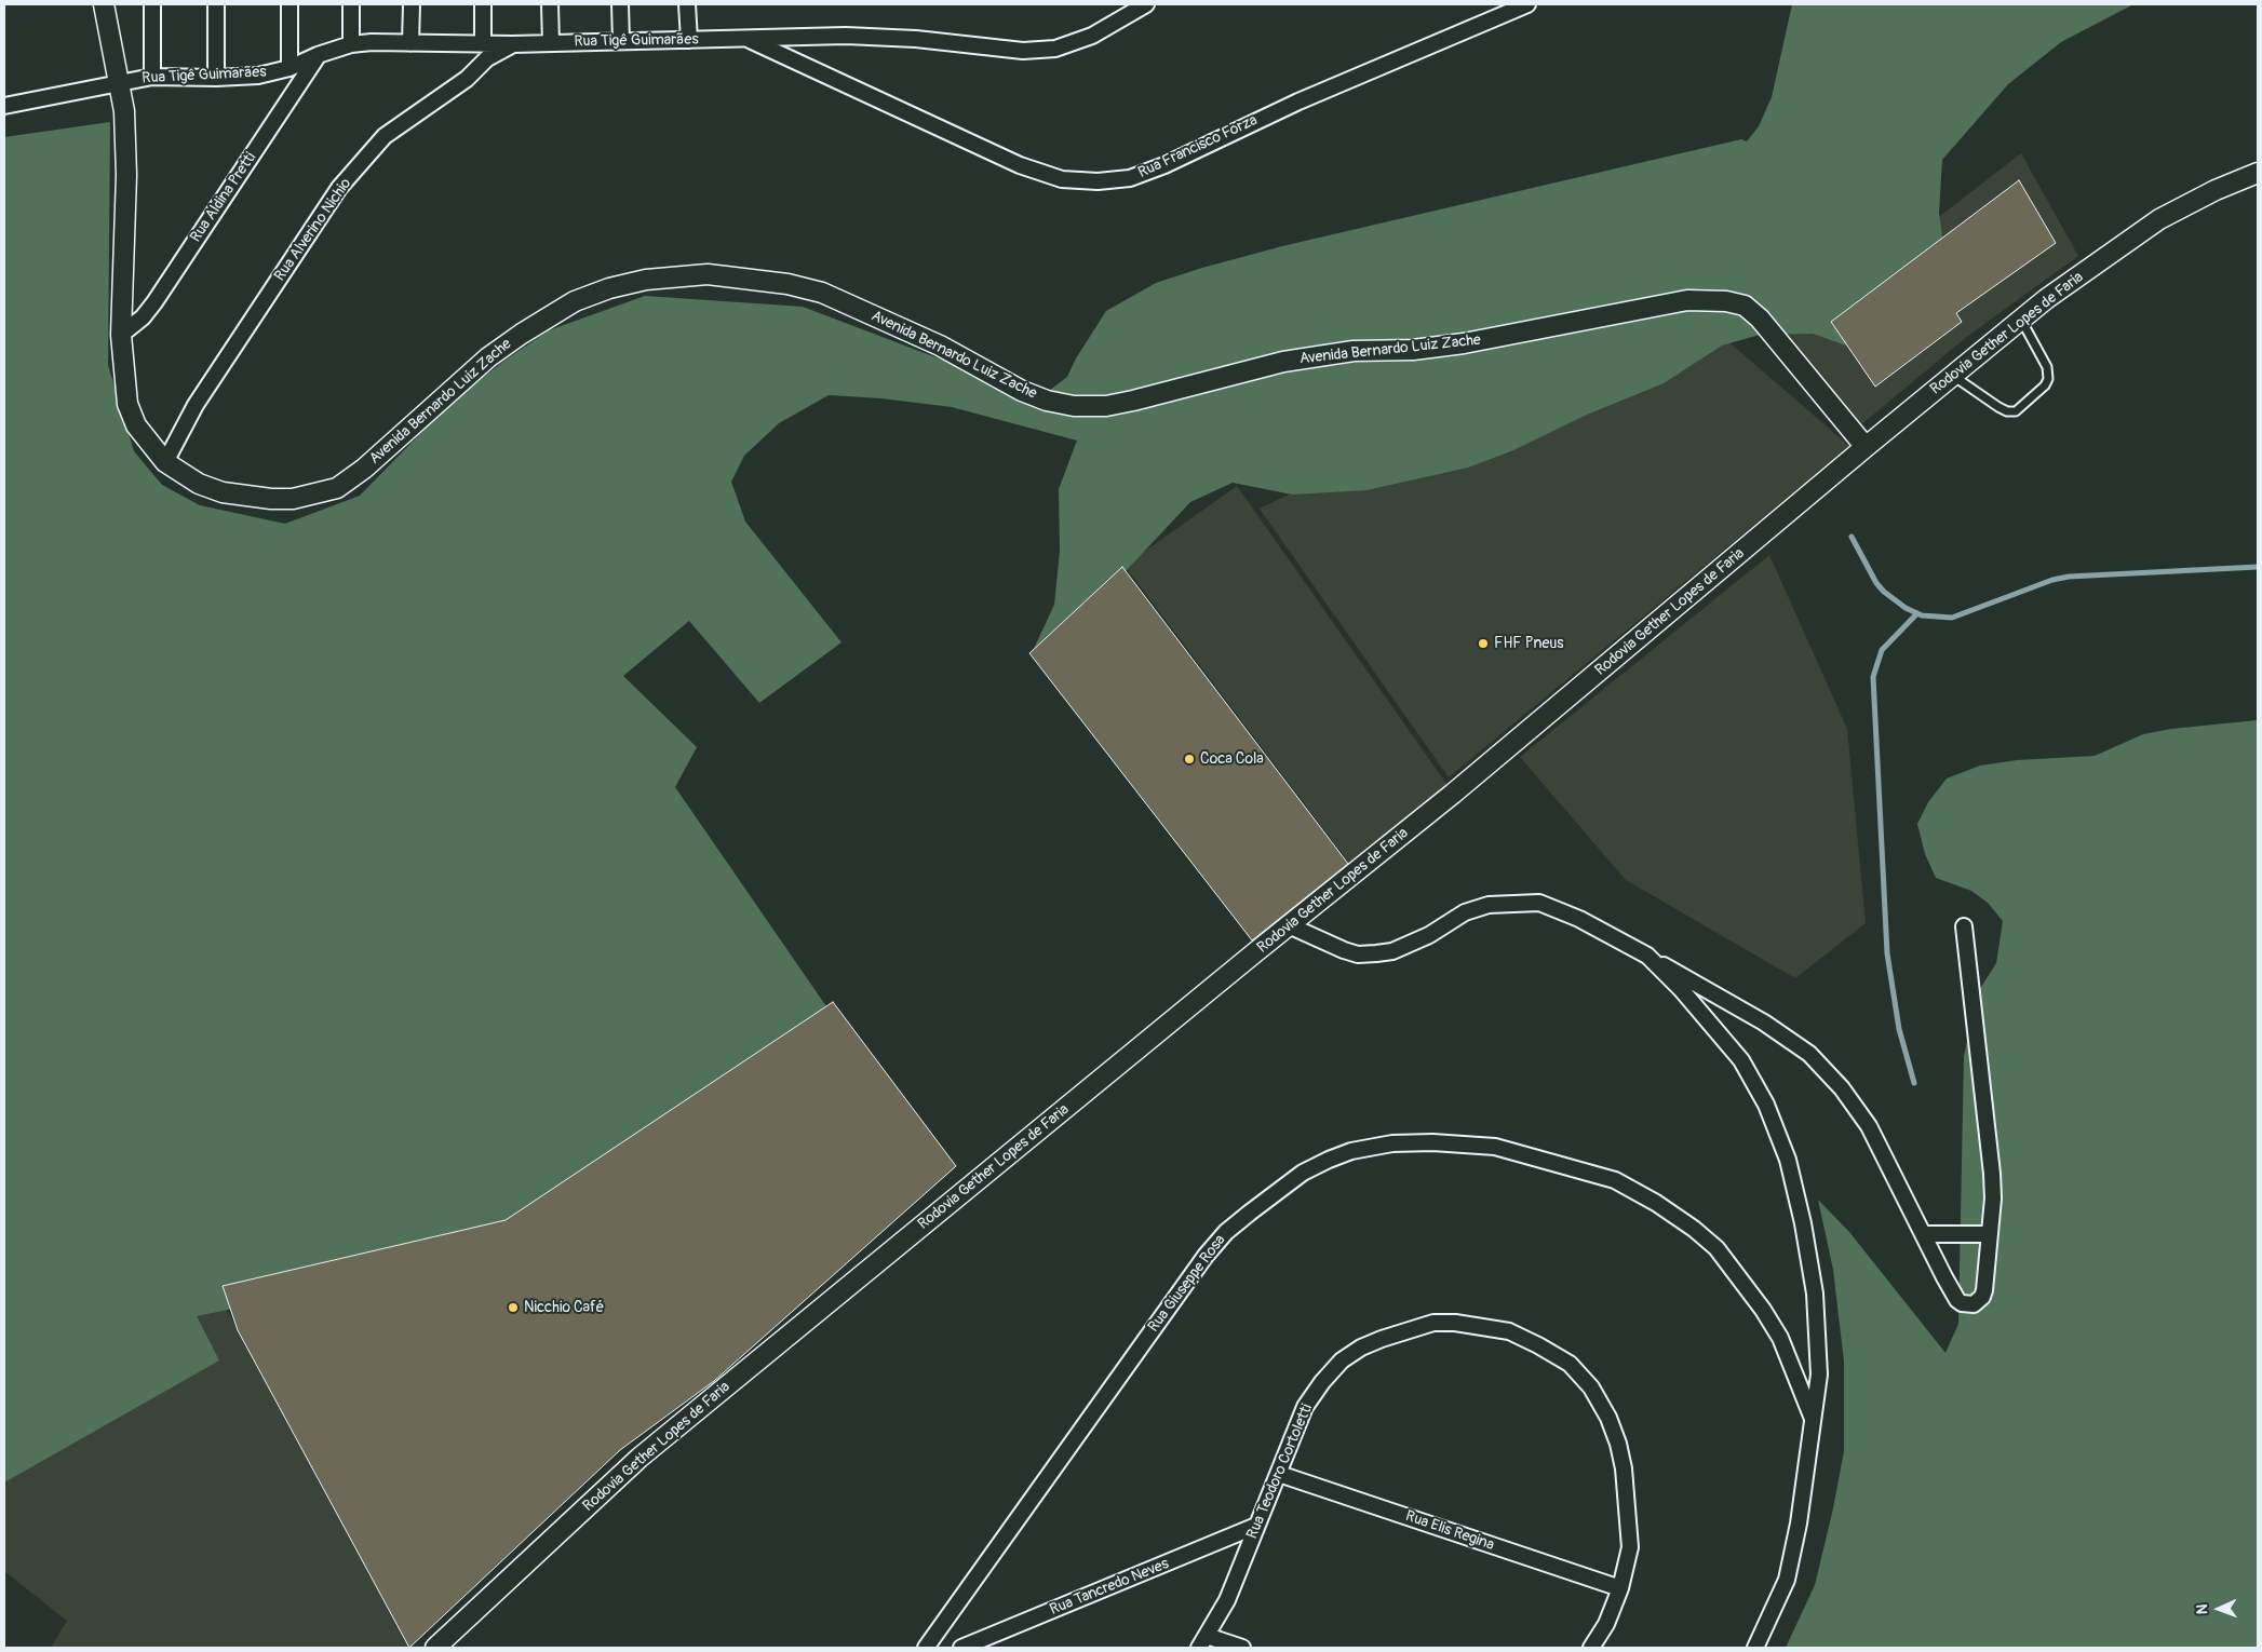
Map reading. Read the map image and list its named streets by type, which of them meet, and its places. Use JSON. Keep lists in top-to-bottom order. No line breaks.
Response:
{"streets":{"street":["Rua Tigê Guimarães","Rua Francisco Forza","Rua Aldina Pretti","Rua Alverino Nichio","Rodovia Gether Lopes de Faria","Avenida Bernardo Luiz Zache","Rua Giuseppe Rosa","Rua Teodoro Cortoletti","Rua Elis Regina","Rua Tancredo Neves"]},"crossings":[["Rua Tigê Guimarães","Rua Francisco Forza"],["Rua Tigê Guimarães","Rua Aldina Pretti"],["Rua Tigê Guimarães","Rua Alverino Nichio"],["Rua Tigê Guimarães","Avenida Bernardo Luiz Zache"],["Rua Aldina Pretti","Avenida Bernardo Luiz Zache"],["Rua Alverino Nichio","Avenida Bernardo Luiz Zache"],["Rodovia Gether Lopes de Faria","Avenida Bernardo Luiz Zache"],["Rua Teodoro Cortoletti","Rua Elis Regina"],["Rua Teodoro Cortoletti","Rua Tancredo Neves"]],"places":["FHF Pneus","Coca Cola","Nicchio Café"],"north":"left"}
